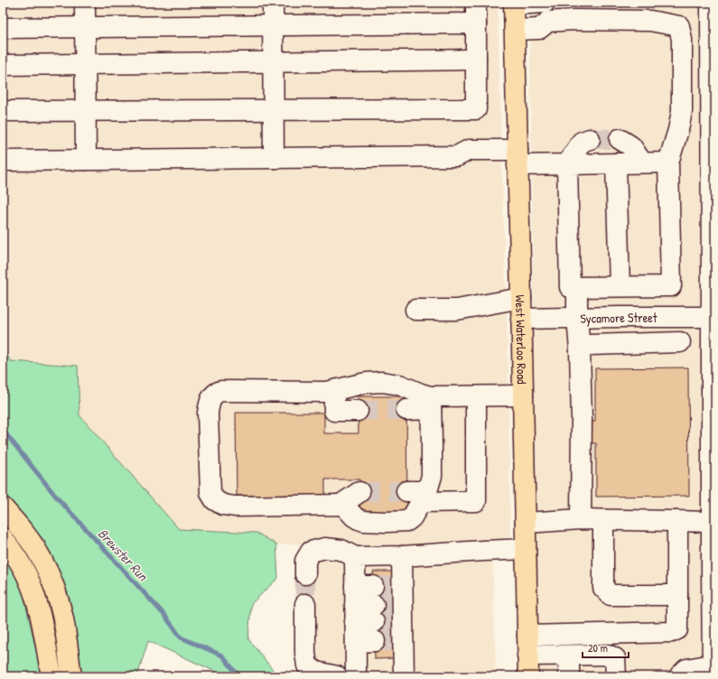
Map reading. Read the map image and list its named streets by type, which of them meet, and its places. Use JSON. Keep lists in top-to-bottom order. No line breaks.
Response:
{"streets":{"main road":["West Waterloo Road"],"street":["Sycamore Street"]},"crossings":[["Sycamore Street","West Waterloo Road"]],"water":["Brewster Run"],"scale_bar":"20 m"}
